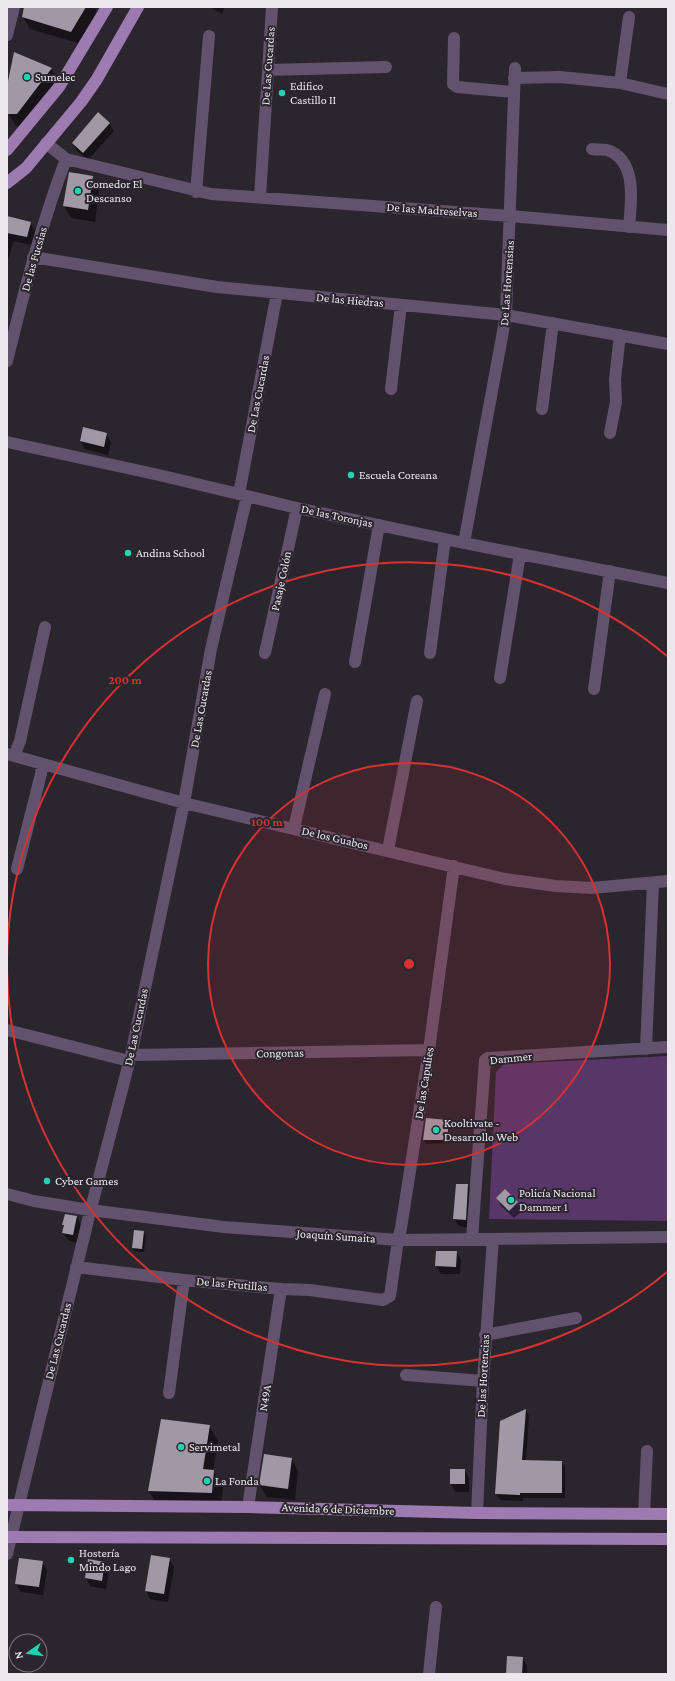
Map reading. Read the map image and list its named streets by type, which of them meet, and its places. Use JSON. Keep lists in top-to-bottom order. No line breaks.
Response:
{"streets":{"main road":["Avenida 6 de Diciembre"],"street":["De Las Cucardas","De las Madreselvas","De las Fucsias","De Las Hortensias","De las Hiedras","De las Toronjas","Pasaje Colón","De los Guabos","Congonas","Dammer","De las Capulies","Joaquín Sumaita","De las Frutillas","De las Hortencias","N49A"]},"crossings":[["De Las Cucardas","De las Madreselvas"],["De Las Cucardas","De las Hiedras"],["De Las Cucardas","De las Toronjas"],["De Las Cucardas","De los Guabos"],["De Las Cucardas","Congonas"],["De Las Cucardas","Joaquín Sumaita"],["De Las Cucardas","De las Frutillas"],["De Las Cucardas","Avenida 6 de Diciembre"],["De las Madreselvas","De las Fucsias"],["De las Madreselvas","De Las Hortensias"],["De las Fucsias","De las Hiedras"],["De Las Hortensias","De las Hiedras"],["De Las Hortensias","De las Toronjas"],["De las Toronjas","Pasaje Colón"],["De los Guabos","De las Capulies"],["Congonas","De las Capulies"],["Dammer","Joaquín Sumaita"],["De las Capulies","Joaquín Sumaita"],["De las Capulies","De las Frutillas"],["Joaquín Sumaita","De las Hortencias"],["De las Frutillas","N49A"],["De las Hortencias","Avenida 6 de Diciembre"],["N49A","Avenida 6 de Diciembre"]],"places":["Sumelec","Edifico Castillo II","Comedor El Descanso","Escuela Coreana","Andina School","Kooltivate - Desarrollo Web","Cyber Games","Policía Nacional Dammer 1","Servimetal","La Fonda","Hostería Mindo Lago"],"north":"left","rings":["200 m","100 m"]}
